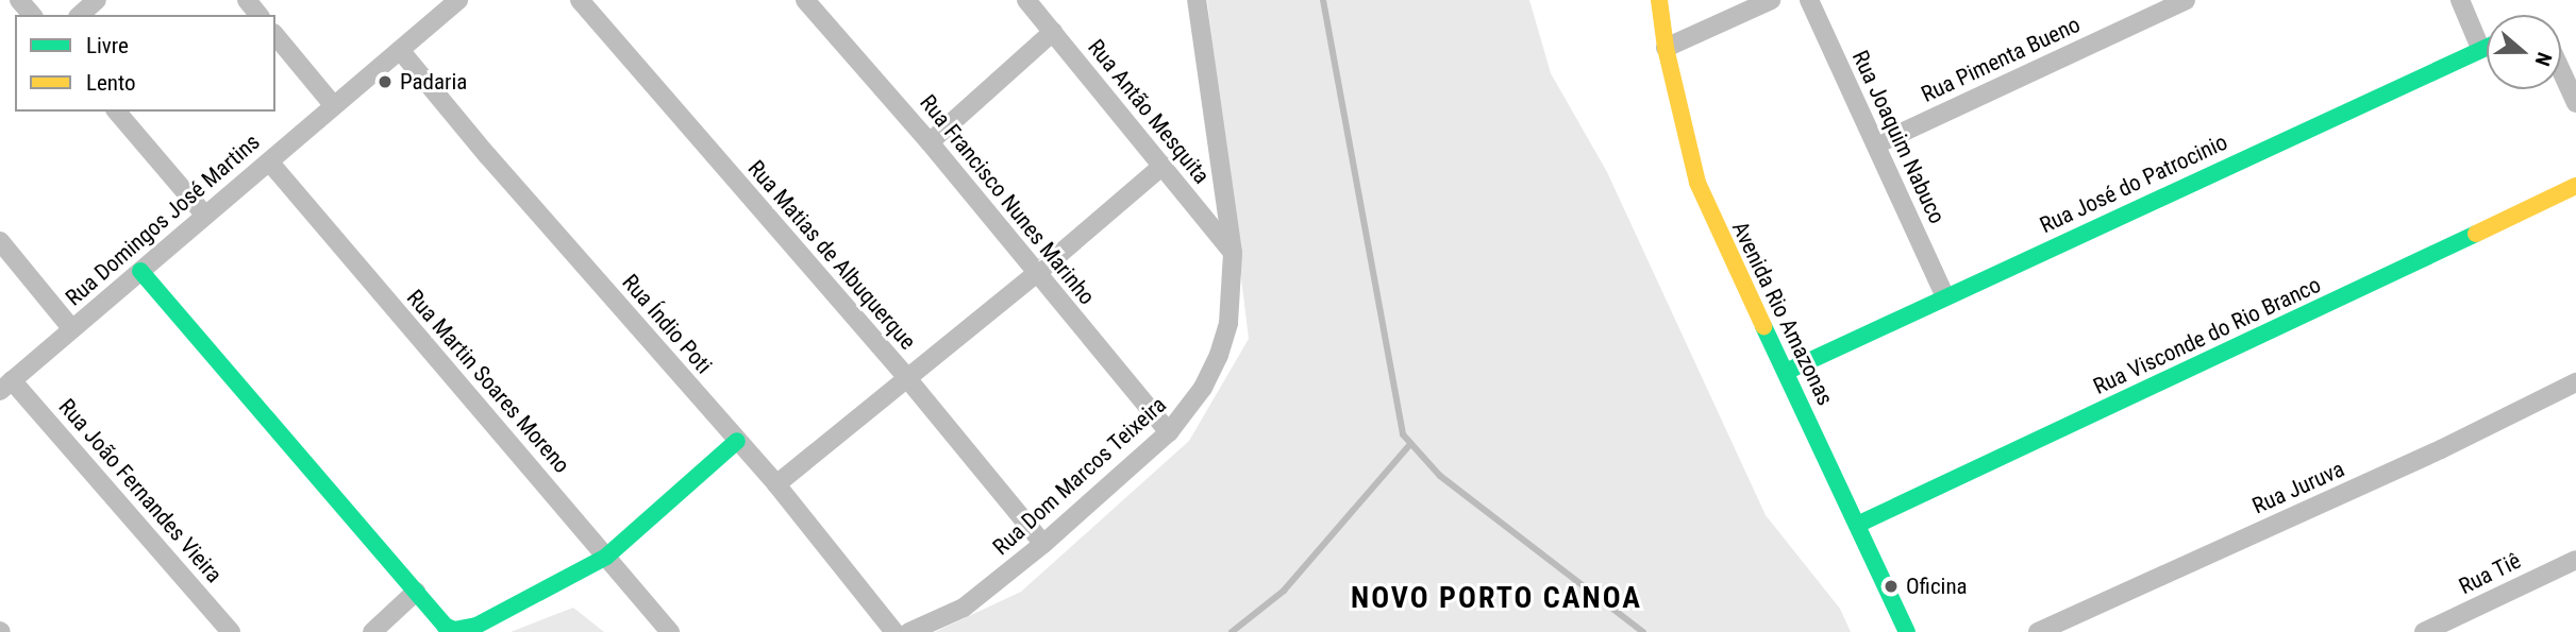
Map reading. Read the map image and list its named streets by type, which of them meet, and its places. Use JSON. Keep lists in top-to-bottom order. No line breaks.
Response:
{"streets":{"street":["Rua Pimenta Bueno","Rua Antão Mesquita","Rua Joaquim Nabuco","Rua José do Patrocinio","Rua Francisco Nunes Marinho","Rua Domingos José Martins","Rua Matias de Albuquerque","Avenida Rio Amazonas","Rua Índio Poti","Rua Visconde do Rio Branco","Rua Martin Soares Moreno","Rua Dom Marcos Teixeira","Rua Juruva","Rua João Fernandes Vieira","Rua Tiê"]},"crossings":[["Rua Pimenta Bueno","Rua Joaquim Nabuco"],["Rua Antão Mesquita","Rua Dom Marcos Teixeira"],["Rua Joaquim Nabuco","Rua José do Patrocinio"],["Rua José do Patrocinio","Avenida Rio Amazonas"],["Rua Francisco Nunes Marinho","Rua Dom Marcos Teixeira"],["Rua Domingos José Martins","Rua Índio Poti"],["Rua Domingos José Martins","Rua Martin Soares Moreno"],["Rua Domingos José Martins","Rua João Fernandes Vieira"],["Rua Matias de Albuquerque","Rua Dom Marcos Teixeira"],["Avenida Rio Amazonas","Rua Visconde do Rio Branco"]],"districts":["NOVO PORTO CANOA"],"places":["Padaria","Oficina"],"legend":["Livre","Lento"],"north":"right"}
